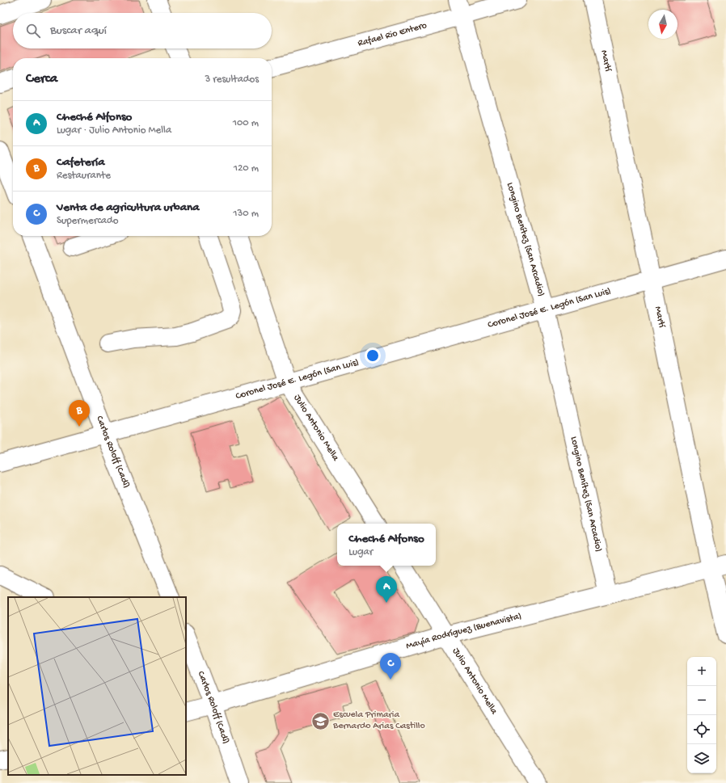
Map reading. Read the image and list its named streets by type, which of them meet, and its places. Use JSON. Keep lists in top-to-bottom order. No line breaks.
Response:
{"streets":{"street":["Rafael Rio Entero","Martí","Longino Benítez (San Arcadio)","Coronel José E. Legón (San Luis)","Julio Antonio Mella","Carlos Roloff (Cadí)","Mayía Rodríguez (Buenavista)"]},"crossings":[["Rafael Rio Entero","Longino Benítez (San Arcadio)"],["Martí","Coronel José E. Legón (San Luis)"],["Martí","Mayía Rodríguez (Buenavista)"],["Longino Benítez (San Arcadio)","Coronel José E. Legón (San Luis)"],["Longino Benítez (San Arcadio)","Mayía Rodríguez (Buenavista)"],["Coronel José E. Legón (San Luis)","Julio Antonio Mella"],["Coronel José E. Legón (San Luis)","Carlos Roloff (Cadí)"],["Julio Antonio Mella","Mayía Rodríguez (Buenavista)"],["Carlos Roloff (Cadí)","Mayía Rodríguez (Buenavista)"]],"places":{"school or university":["Escuela Primaria Bernardo Arias Castillo"]},"north":"bottom","page":{"search":"Buscar aquí","heading":["Cerca","3 resultados"],"list":[{"mark":"A","name":"Cheché Alfonso","note":"Lugar · Julio Antonio Mella","value":"100 m"},{"mark":"B","name":"Cafetería","note":"Restaurante","value":"120 m"},{"mark":"C","name":"Venta de agricultura urbana","note":"Supermercado","value":"130 m"}],"pins":["B","A","C"],"popup":["Cheché Alfonso","Lugar"],"map_buttons":["+","−"]}}
